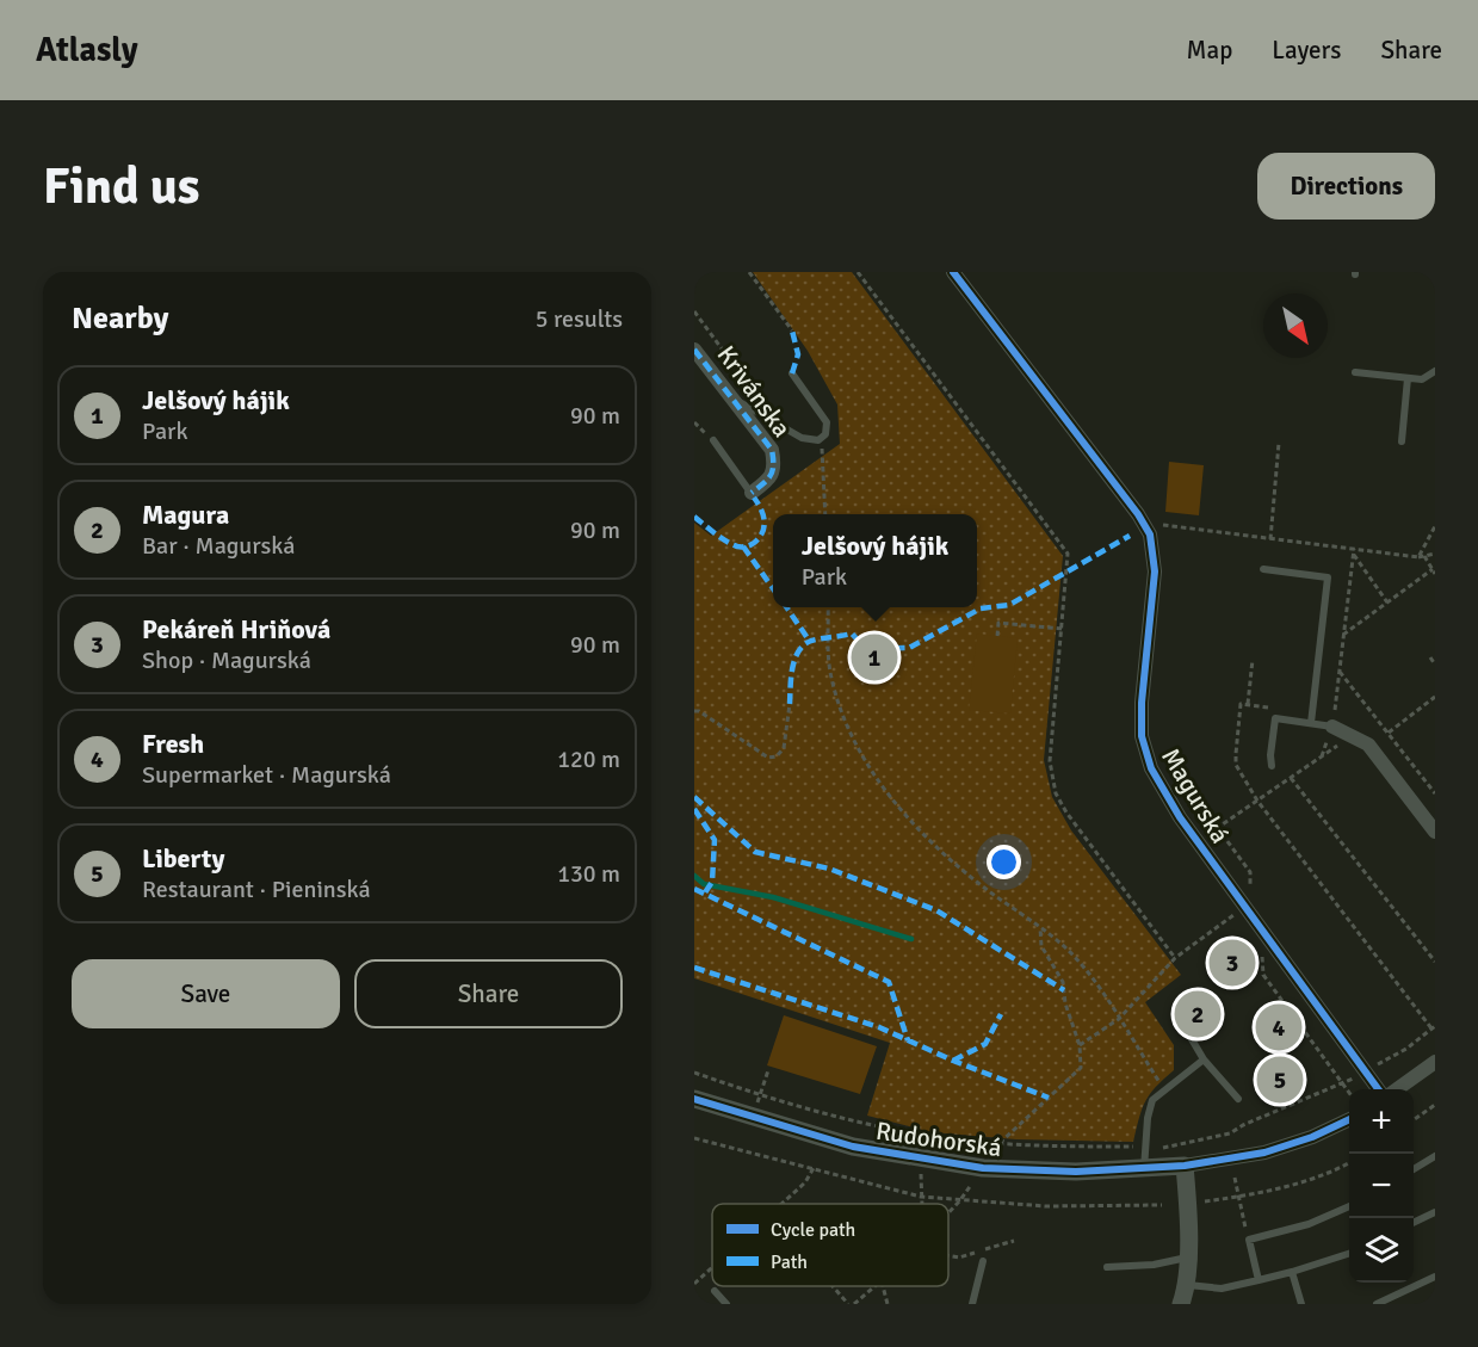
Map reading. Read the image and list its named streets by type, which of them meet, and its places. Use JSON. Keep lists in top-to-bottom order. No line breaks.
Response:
{"streets":{"street":["Krivánska","Magurská","Rudohorská"]},"legend":["Cycle path","Path"],"north":"bottom right","page":{"header":"Atlasly","nav":["Map","Layers","Share"],"buttons":["Directions",["Save","Share"]],"title":"Find us","heading":["Nearby","5 results"],"list":[{"mark":"1","name":"Jelšový hájik","note":"Park","value":"90 m"},{"mark":"2","name":"Magura","note":"Bar · Magurská","value":"90 m"},{"mark":"3","name":"Pekáreň Hriňová","note":"Shop · Magurská","value":"90 m"},{"mark":"4","name":"Fresh","note":"Supermarket · Magurská","value":"120 m"},{"mark":"5","name":"Liberty","note":"Restaurant · Pieninská","value":"130 m"}],"popup":["Jelšový hájik","Park"],"pins":["1","3","2","4","5"],"map_buttons":["+","−"]}}
